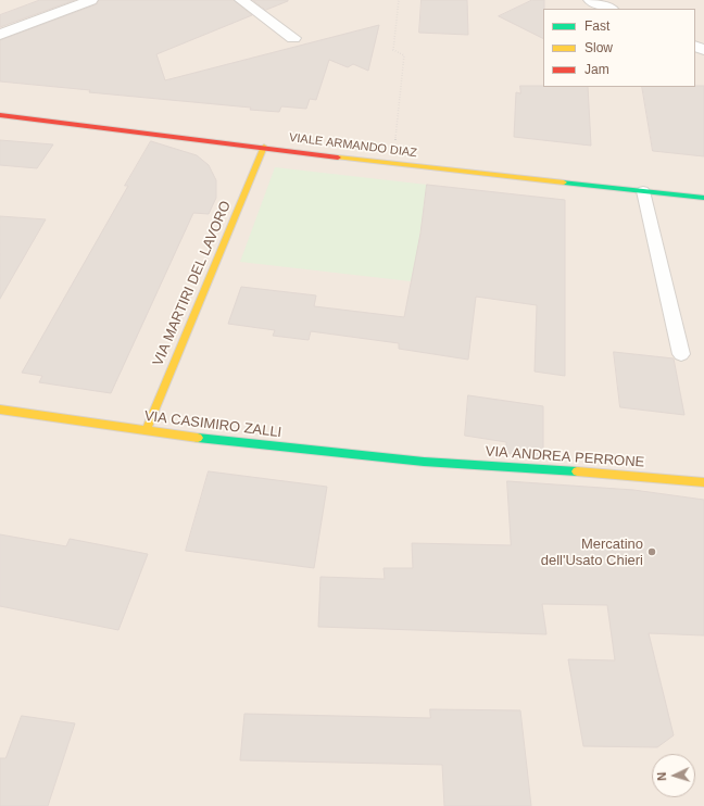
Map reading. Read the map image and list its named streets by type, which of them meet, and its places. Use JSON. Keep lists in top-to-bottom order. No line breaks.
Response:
{"streets":{"street":["VIALE ARMANDO DIAZ","VIA MARTIRI DEL LAVORO","VIA CASIMIRO ZALLI","VIA ANDREA PERRONE"]},"crossings":[["VIALE ARMANDO DIAZ","VIA MARTIRI DEL LAVORO"],["VIA MARTIRI DEL LAVORO","VIA CASIMIRO ZALLI"],["VIA CASIMIRO ZALLI","VIA ANDREA PERRONE"]],"places":["Mercatino dell'Usato Chieri"],"legend":["Fast","Slow","Jam"],"north":"left"}
